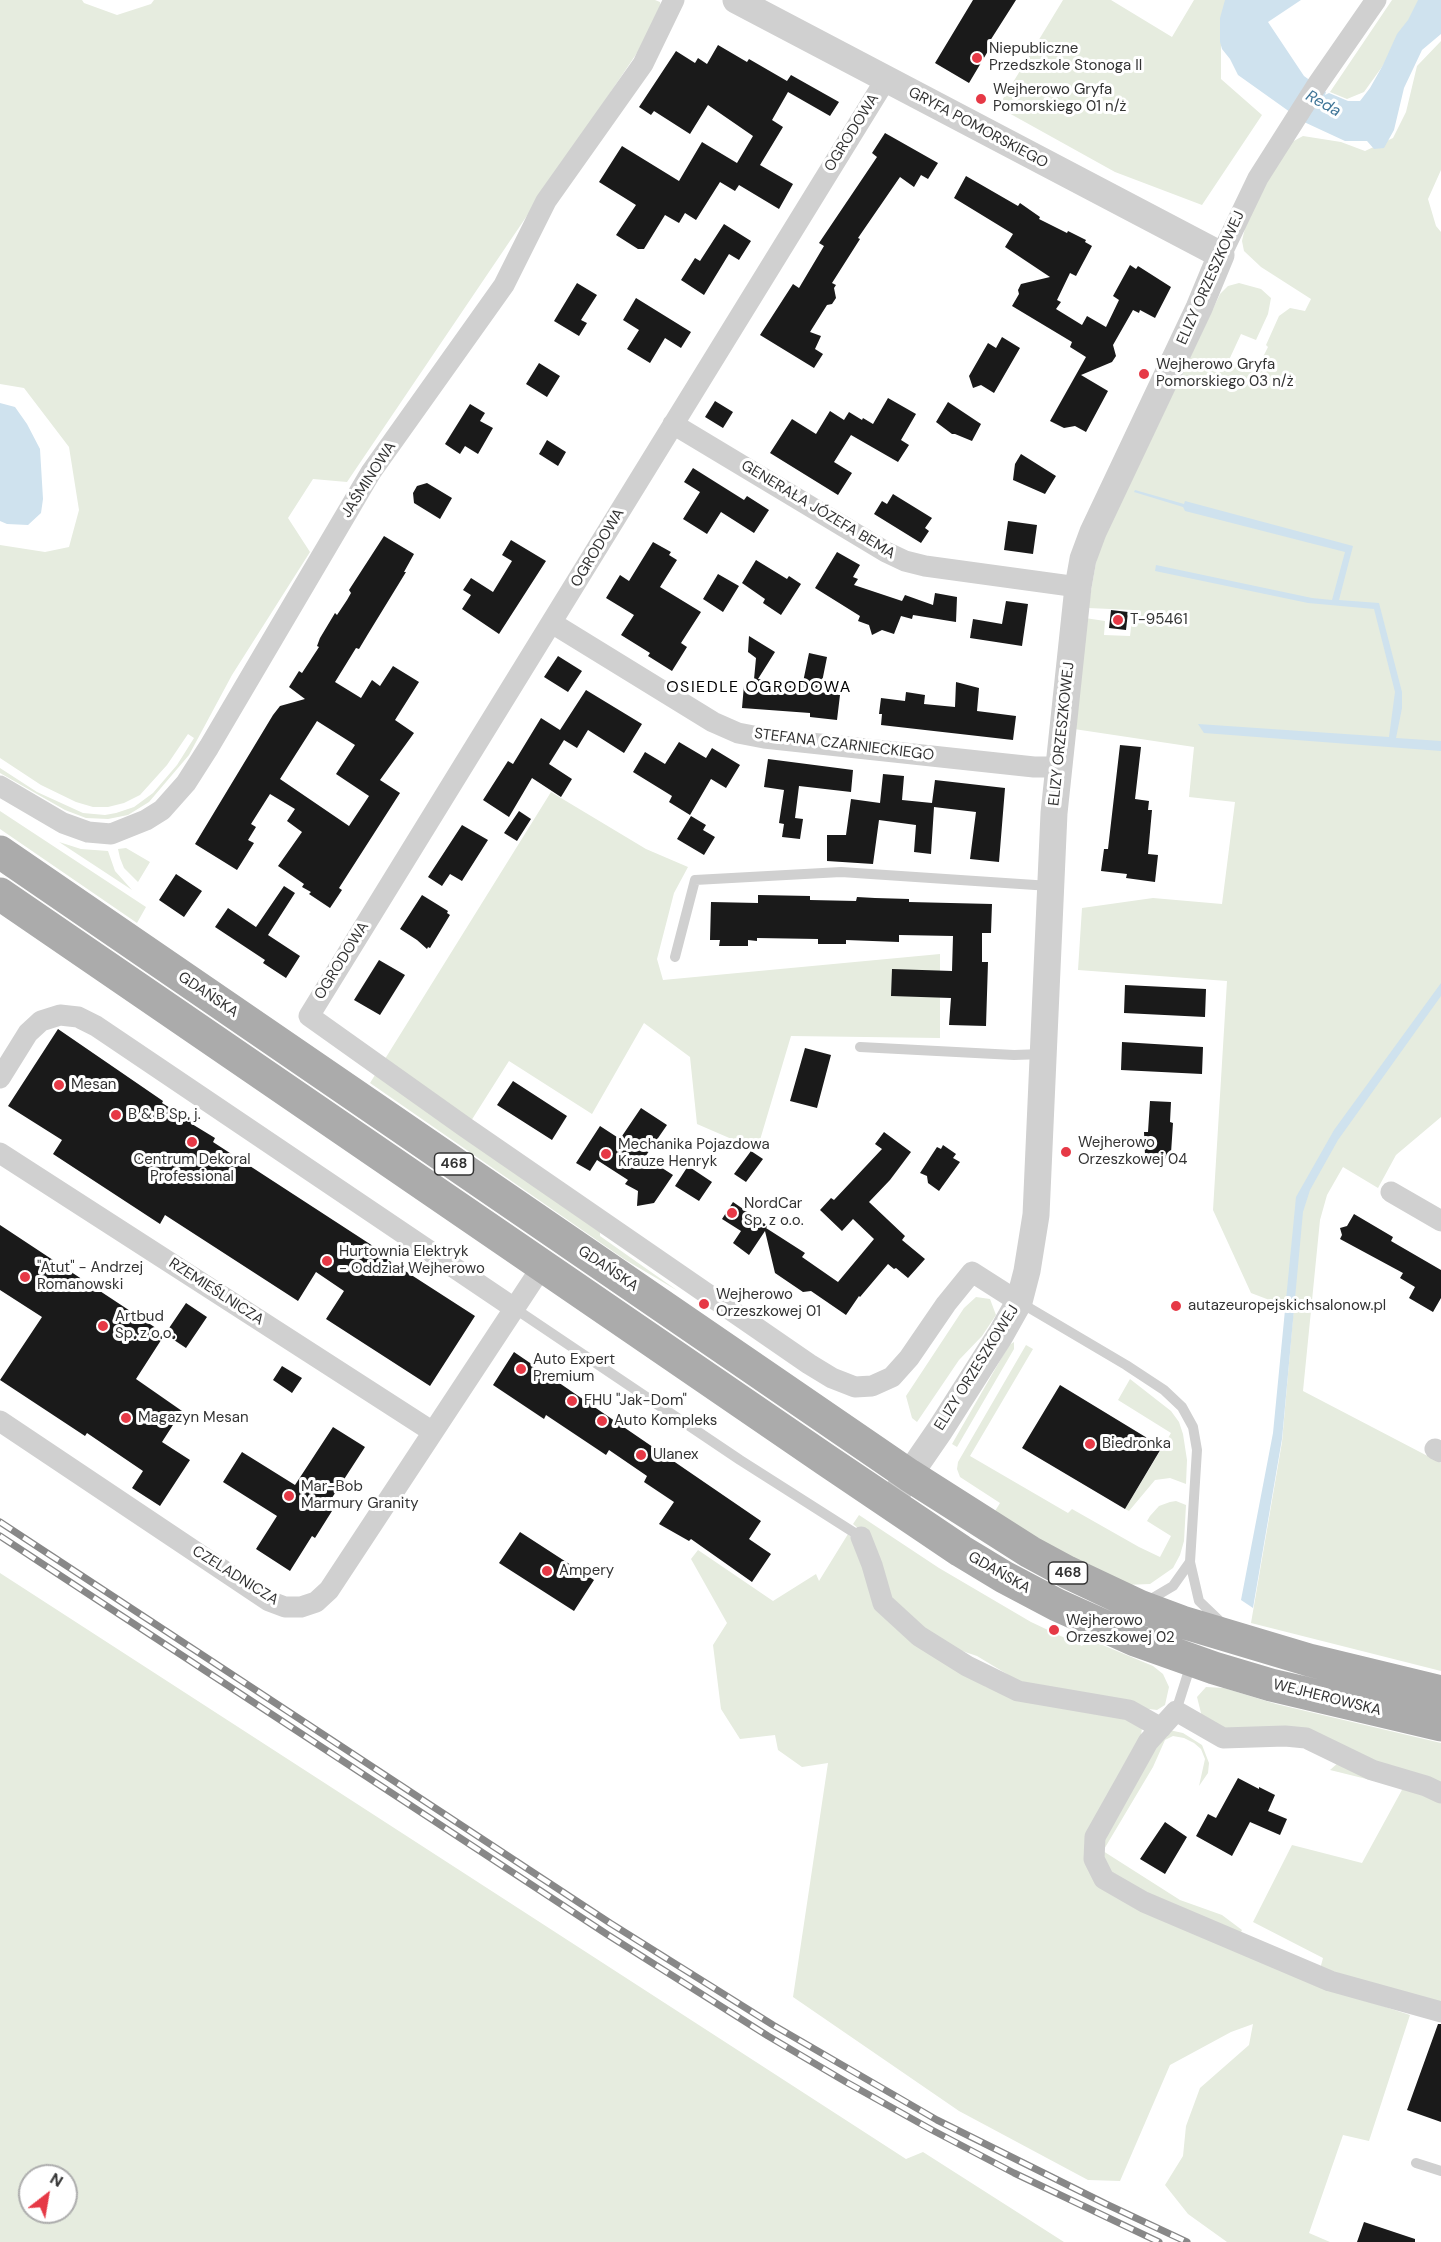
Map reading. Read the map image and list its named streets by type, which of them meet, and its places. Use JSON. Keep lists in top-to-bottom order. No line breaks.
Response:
{"streets":{"main road":["GDAŃSKA","468","WEJHEROWSKA"],"street":["GRYFA POMORSKIEGO","OGRODOWA","ELIZY ORZESZKOWEJ","JAŚMINOWA","GENERAŁA JÓZEFA BEMA","STEFANA CZARNIECKIEGO","RZEMIEŚLNICZA","CZELADNICZA"]},"crossings":[["GRYFA POMORSKIEGO","OGRODOWA"],["GRYFA POMORSKIEGO","ELIZY ORZESZKOWEJ"],["OGRODOWA","ELIZY ORZESZKOWEJ"],["OGRODOWA","GENERAŁA JÓZEFA BEMA"],["OGRODOWA","STEFANA CZARNIECKIEGO"],["ELIZY ORZESZKOWEJ","GENERAŁA JÓZEFA BEMA"],["ELIZY ORZESZKOWEJ","STEFANA CZARNIECKIEGO"],["ELIZY ORZESZKOWEJ","GDAŃSKA"],["GDAŃSKA","468"],["GDAŃSKA","CZELADNICZA"],["GDAŃSKA","WEJHEROWSKA"],["RZEMIEŚLNICZA","CZELADNICZA"]],"districts":["OSIEDLE OGRODOWA"],"water":["Reda"],"places":["Niepubliczne Przedszkole Stonoga II","Wejherowo Gryfa Pomorskiego 01 n/ż","Wejherowo Gryfa Pomorskiego 03 n/ż","T-95461","Mesan","B & B Sp. j.","Centrum Dekoral Professional","Wejherowo Orzeszkowej 04","Mechanika Pojazdowa Krauze Henryk","NordCar Sp. z o.o.","Hurtownia Elektryk - Oddział Wejherowo","\"Atut\" - Andrzej Romanowski","Wejherowo Orzeszkowej 01","autazeuropejskichsalonow.pl","Artbud Sp. z o.o.","Auto Expert Premium","FHU \"Jak-Dom\"","Magazyn Mesan","Auto Kompleks","Biedronka","Ulanex","Mar-Bob Marmury Granity","Ampery","Wejherowo Orzeszkowej 02"],"north":"top right"}
